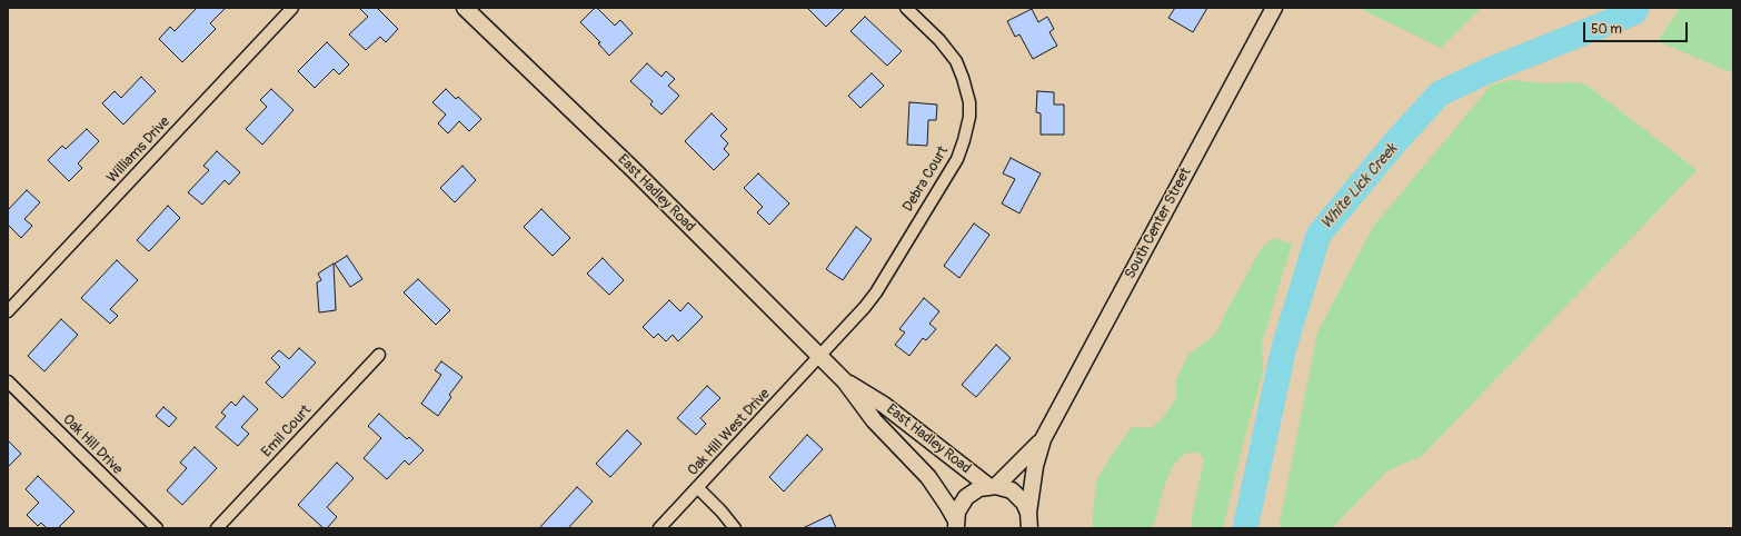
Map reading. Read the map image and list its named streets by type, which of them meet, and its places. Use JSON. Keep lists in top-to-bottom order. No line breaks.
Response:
{"streets":{"street":["Williams Drive","Debra Court","East Hadley Road","South Center Street","Emil Court","Oak Hill West Drive","Oak Hill Drive"]},"crossings":[["Debra Court","East Hadley Road"],["Debra Court","Oak Hill West Drive"],["East Hadley Road","South Center Street"],["East Hadley Road","Oak Hill West Drive"]],"water":["White Lick Creek"],"scale_bar":"50 m"}
